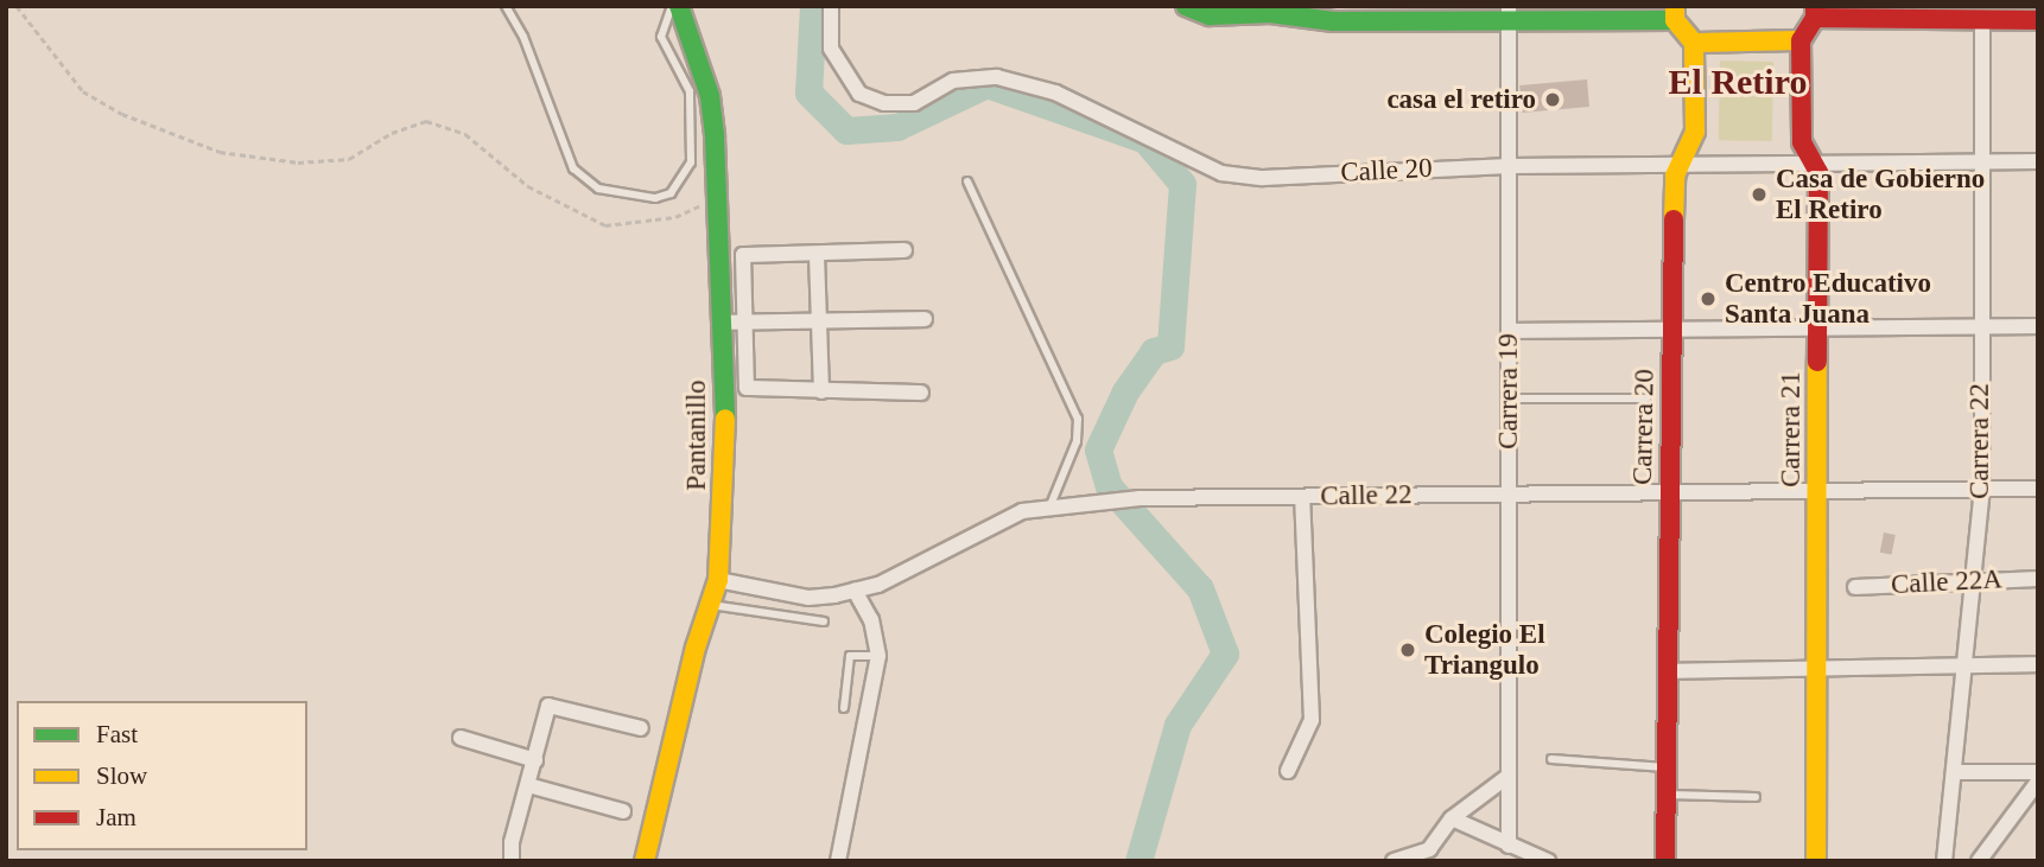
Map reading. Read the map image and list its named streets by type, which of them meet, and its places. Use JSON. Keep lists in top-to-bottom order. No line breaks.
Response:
{"streets":{"main road":["Carrera 20","Carrera 21","Pantanillo"],"street":["Calle 20","Carrera 19","Carrera 22","Calle 22","Calle 22A"]},"crossings":[["Calle 20","Carrera 19"],["Calle 20","Carrera 20"],["Calle 20","Carrera 21"],["Calle 20","Carrera 22"],["Carrera 19","Calle 22"],["Carrera 20","Calle 22"],["Carrera 21","Calle 22"],["Pantanillo","Calle 22"],["Carrera 22","Calle 22"],["Carrera 22","Calle 22A"]],"districts":["El Retiro"],"places":["casa el retiro","Casa de Gobierno El Retiro","Centro Educativo Santa Juana","Colegio El Triangulo"],"legend":["Fast","Slow","Jam"]}
